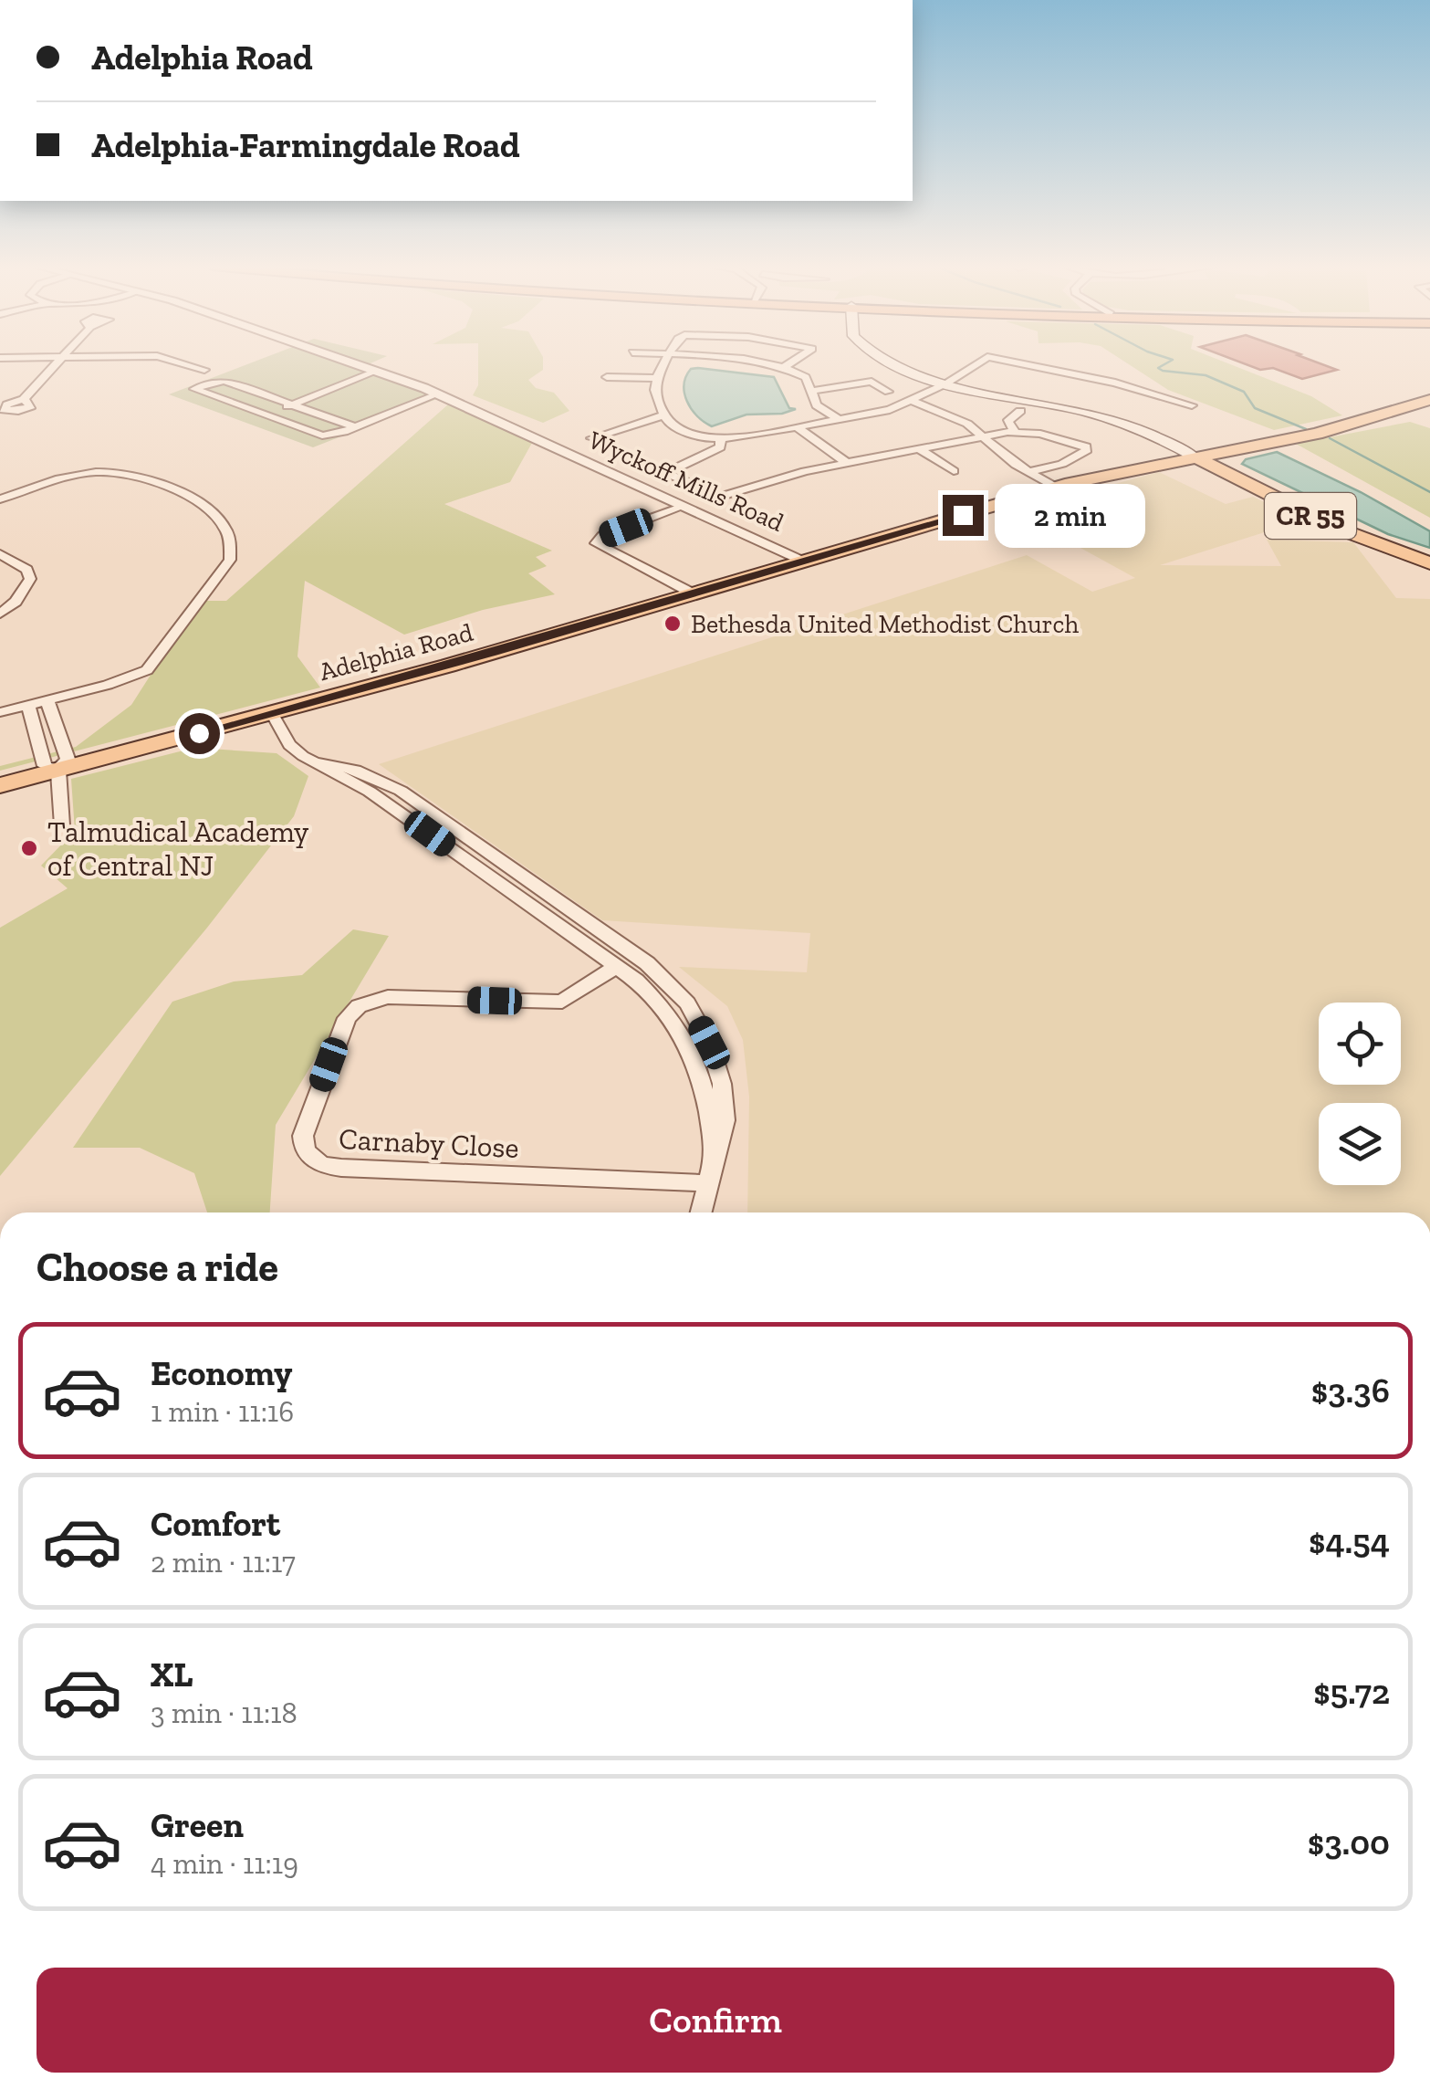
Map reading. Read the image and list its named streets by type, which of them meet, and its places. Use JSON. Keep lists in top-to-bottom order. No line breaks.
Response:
{"streets":{"main road":["CR 55","Adelphia Road"],"street":["Wyckoff Mills Road","Carnaby Close"]},"crossings":[["Wyckoff Mills Road","Adelphia Road"],["CR 55","Adelphia Road"]],"places":["Bethesda United Methodist Church","Talmudical Academy of Central NJ"],"page":{"banner":["Adelphia Road","Adelphia-Farmingdale Road"],"bubble":"2 min","heading":"Choose a ride","list":[{"name":"Economy","note":"1 min · 11:16","value":"$3.36"},{"name":"Comfort","note":"2 min · 11:17","value":"$4.54"},{"name":"XL","note":"3 min · 11:18","value":"$5.72"},{"name":"Green","note":"4 min · 11:19","value":"$3.00"}],"buttons":"Confirm"}}
